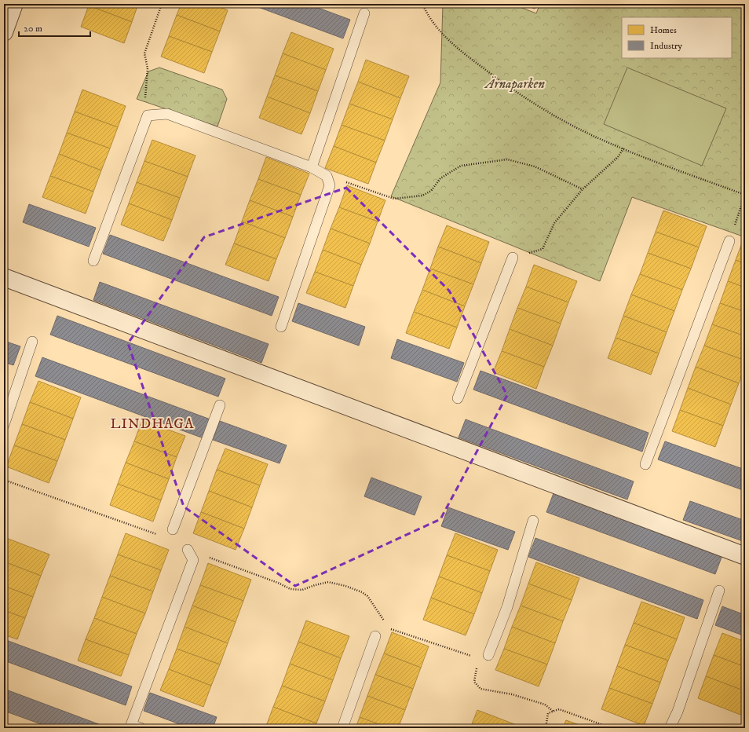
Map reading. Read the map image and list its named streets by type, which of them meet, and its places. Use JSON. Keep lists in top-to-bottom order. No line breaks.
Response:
{"districts":["LINDHAGA"],"parks":["Ärnaparken"],"legend":["Homes","Industry"],"scale_bar":"20 m"}
